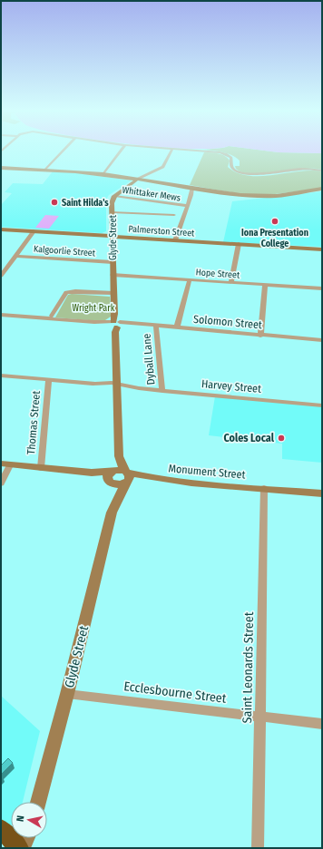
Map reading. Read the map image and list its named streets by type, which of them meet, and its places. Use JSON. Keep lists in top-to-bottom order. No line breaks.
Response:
{"streets":{"street":["Whittaker Mews","Palmerston Street","Glyde Street","Kalgoorlie Street","Hope Street","Solomon Street","Dyball Lane","Harvey Street","Thomas Street","Monument Street","Saint Leonards Street","Ecclesbourne Street"]},"crossings":[["Whittaker Mews","Glyde Street"],["Palmerston Street","Glyde Street"],["Glyde Street","Kalgoorlie Street"],["Glyde Street","Hope Street"],["Glyde Street","Solomon Street"],["Glyde Street","Harvey Street"],["Glyde Street","Monument Street"],["Glyde Street","Ecclesbourne Street"],["Solomon Street","Dyball Lane"],["Dyball Lane","Harvey Street"],["Harvey Street","Thomas Street"],["Monument Street","Saint Leonards Street"],["Saint Leonards Street","Ecclesbourne Street"]],"parks":["Wright Park"],"places":["Saint Hilda's","Iona Presentation College","Coles Local"],"north":"left"}
